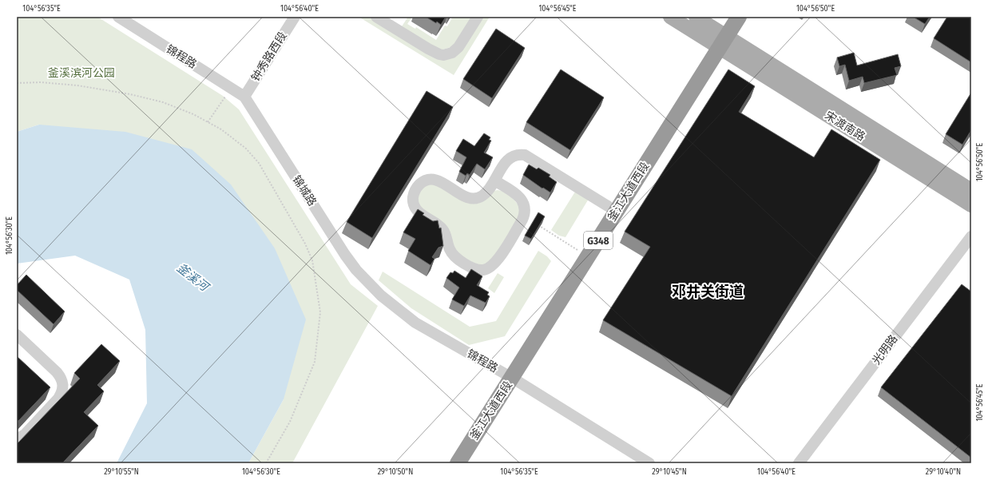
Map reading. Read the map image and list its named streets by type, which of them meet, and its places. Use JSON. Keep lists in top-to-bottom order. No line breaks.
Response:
{"streets":{"highway":["釜江大道西段","G348"],"main road":["宋渡南路"],"street":["锦程路","钟秀路西段","锦城路","光明路"]},"crossings":[["锦程路","钟秀路西段"],["锦程路","锦城路"],["锦程路","釜江大道西段"],["钟秀路西段","锦城路"],["宋渡南路","釜江大道西段"]],"districts":["邓井关街道"],"water":["釜溪河"],"parks":["釜溪滨河公园"],"coordinates":["104°56'35\"E","104°56'40\"E","104°56'45\"E","104°56'50\"E","104°56'30\"E","29°10'55\"N","29°10'50\"N","29°10'45\"N","29°10'40\"N"]}
